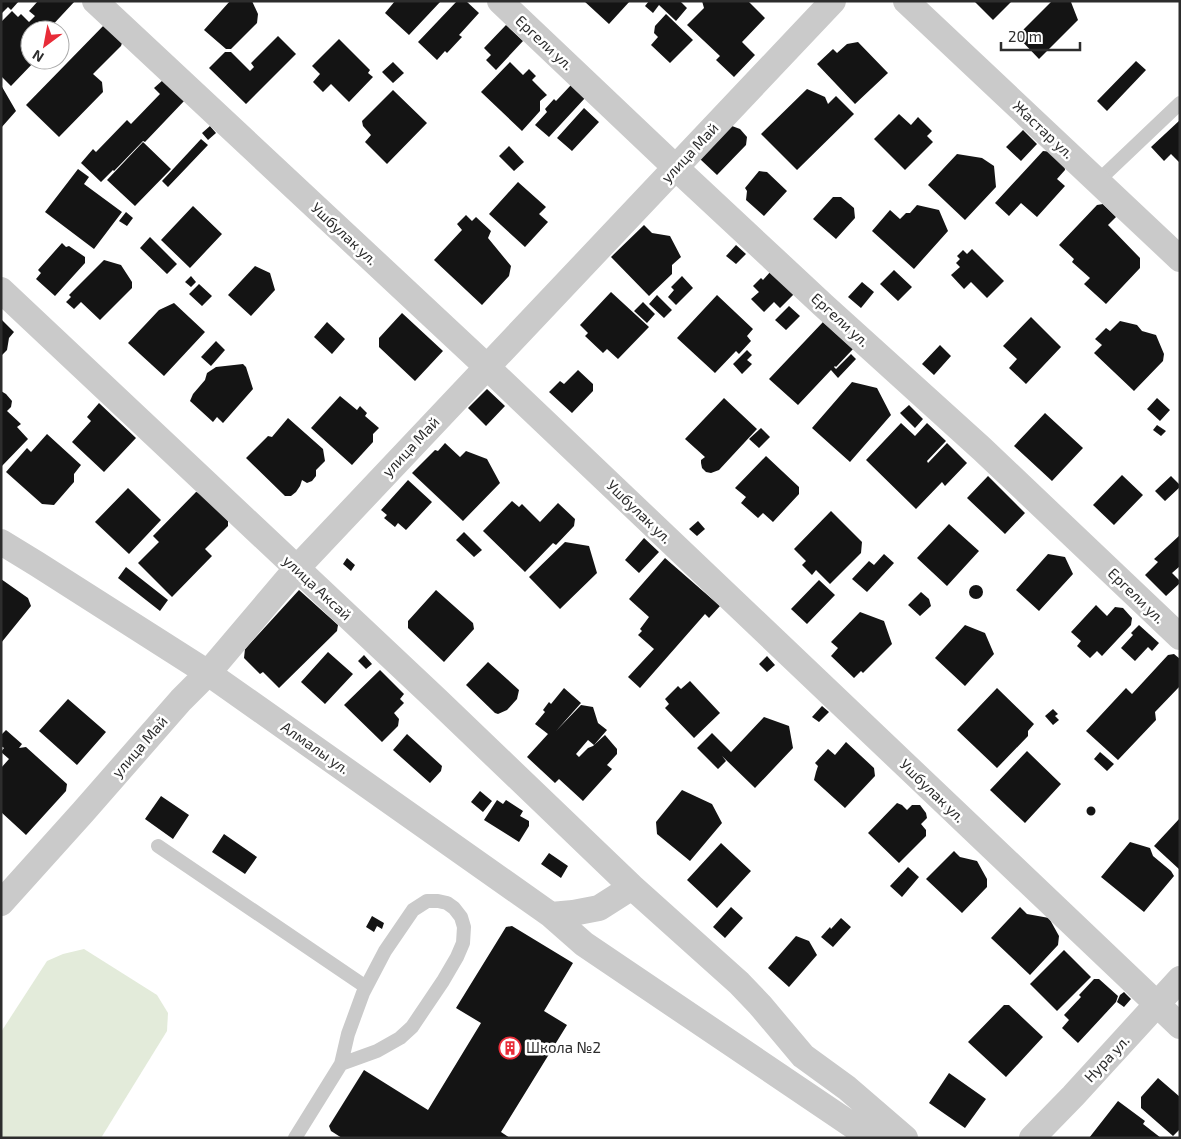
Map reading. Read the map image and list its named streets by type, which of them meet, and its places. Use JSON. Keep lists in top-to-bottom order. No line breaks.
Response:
{"streets":{"street":["Ергели ул.","Жастар ул.","улица Май","Ушбулак ул.","улица Аксай","Алмалы ул.","Нура ул."]},"crossings":[["Ергели ул.","улица Май"],["улица Май","Ушбулак ул."],["улица Май","улица Аксай"],["улица Май","Алмалы ул."],["Ушбулак ул.","Нура ул."]],"places":{"building":["Школа №2"]},"scale_bar":"20 m","north":"bottom left"}
